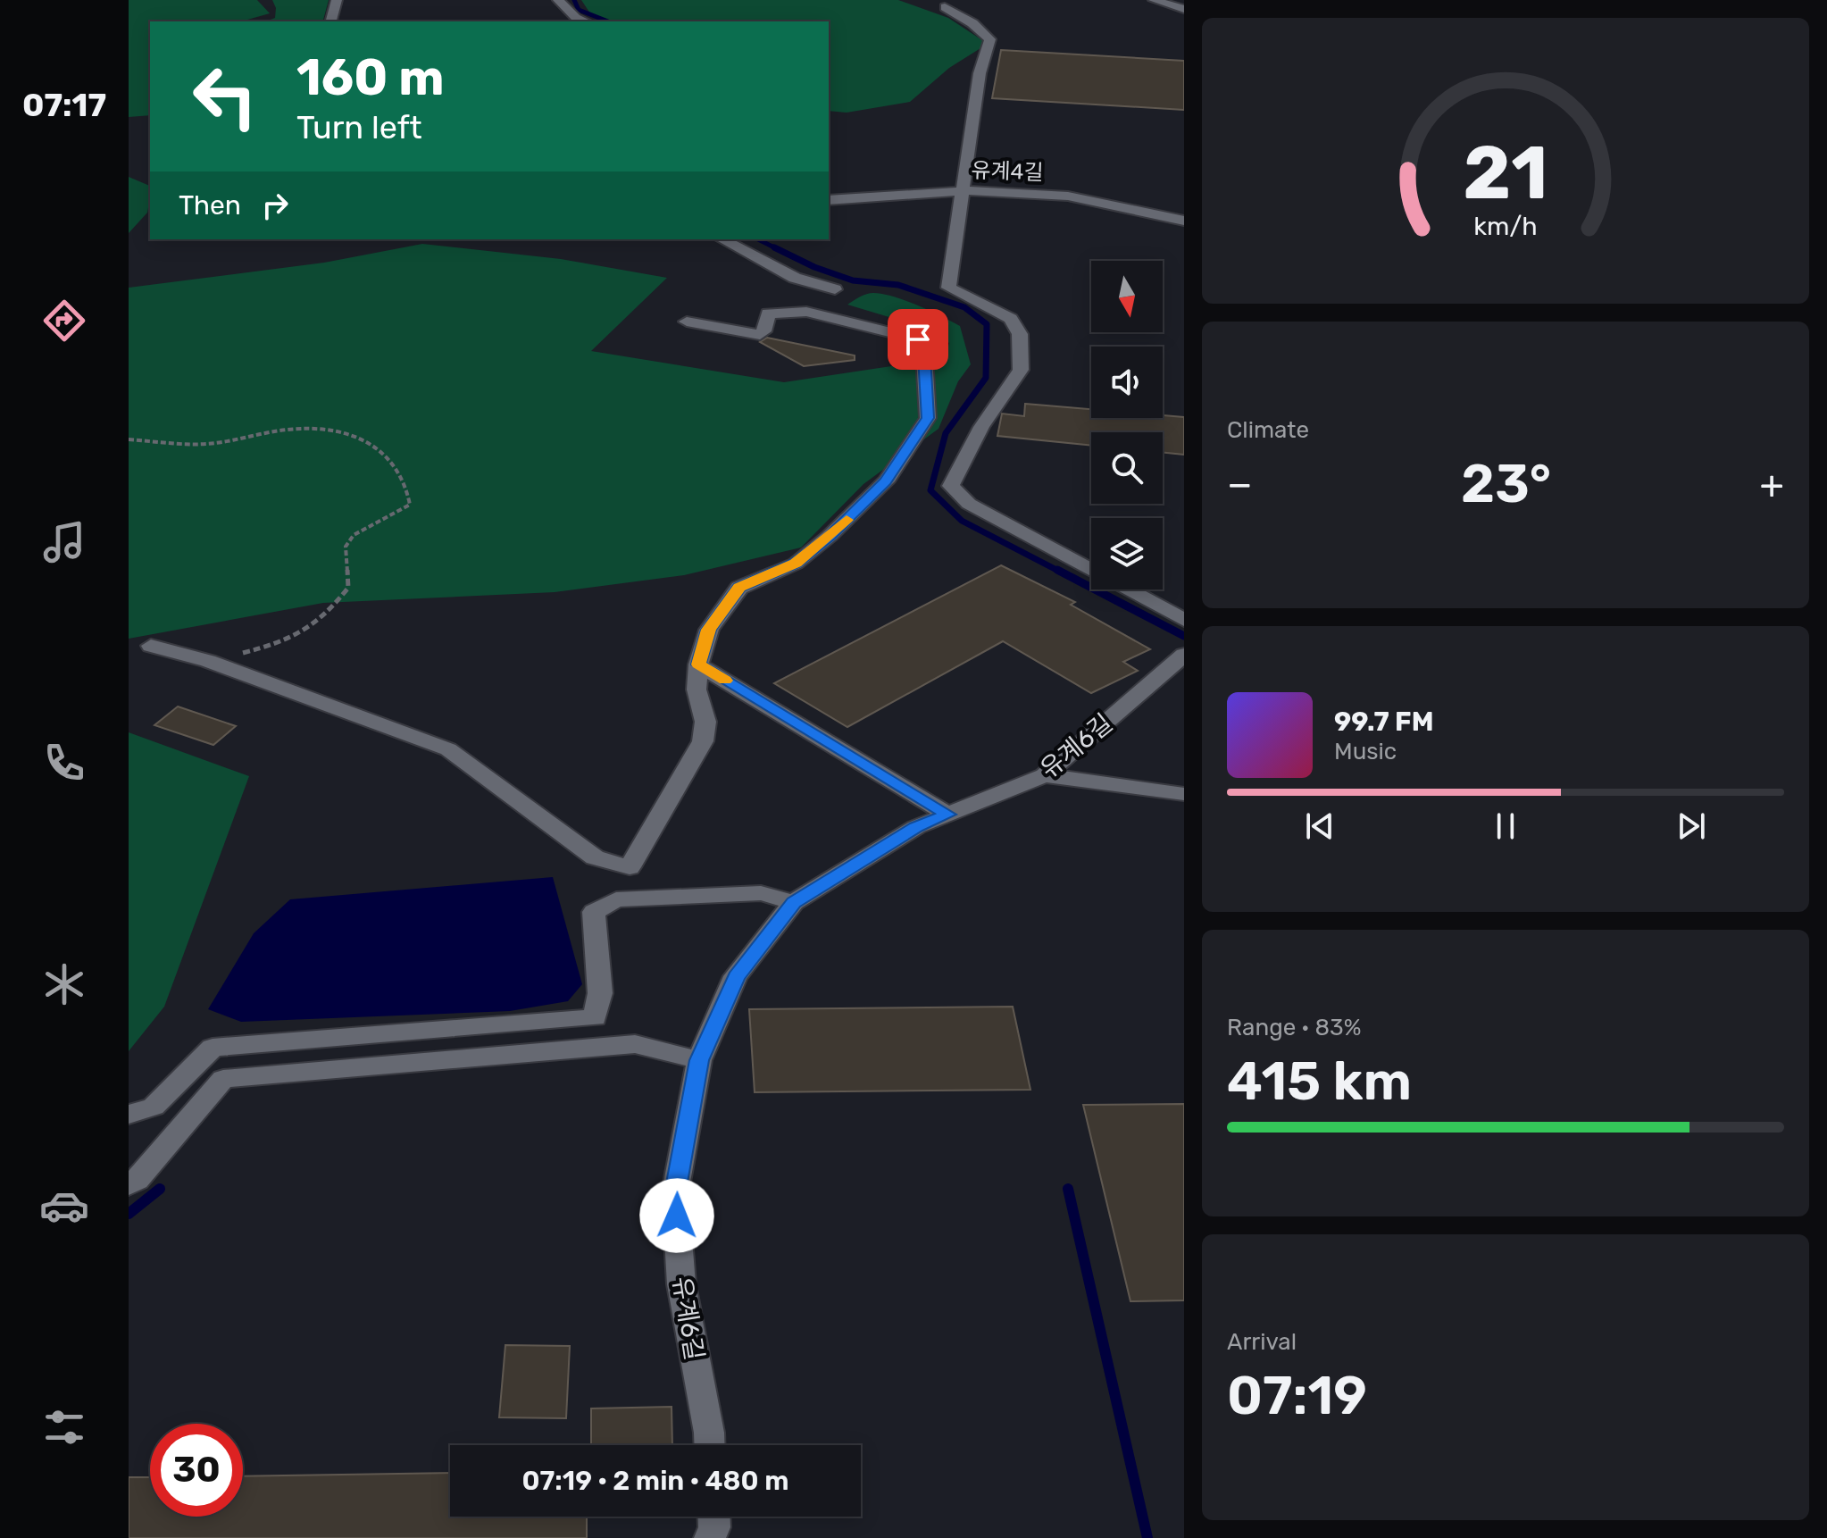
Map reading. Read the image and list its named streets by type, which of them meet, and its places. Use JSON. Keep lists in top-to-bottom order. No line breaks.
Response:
{"streets":{"street":["유계4길","유계6길"]},"north":"bottom","page":{"tabs":"07:17","turn":["160 m","Turn left"],"then":"Then","tile":["Climate",["Range · 83%","415 km"],["Arrival","07:19"]],"heat":["−","23°","+"],"song":["99.7 FM","Music"],"limit":"30","trip":"07:19 · 2 min · 480 m","gauge":["21","km/h"]}}
